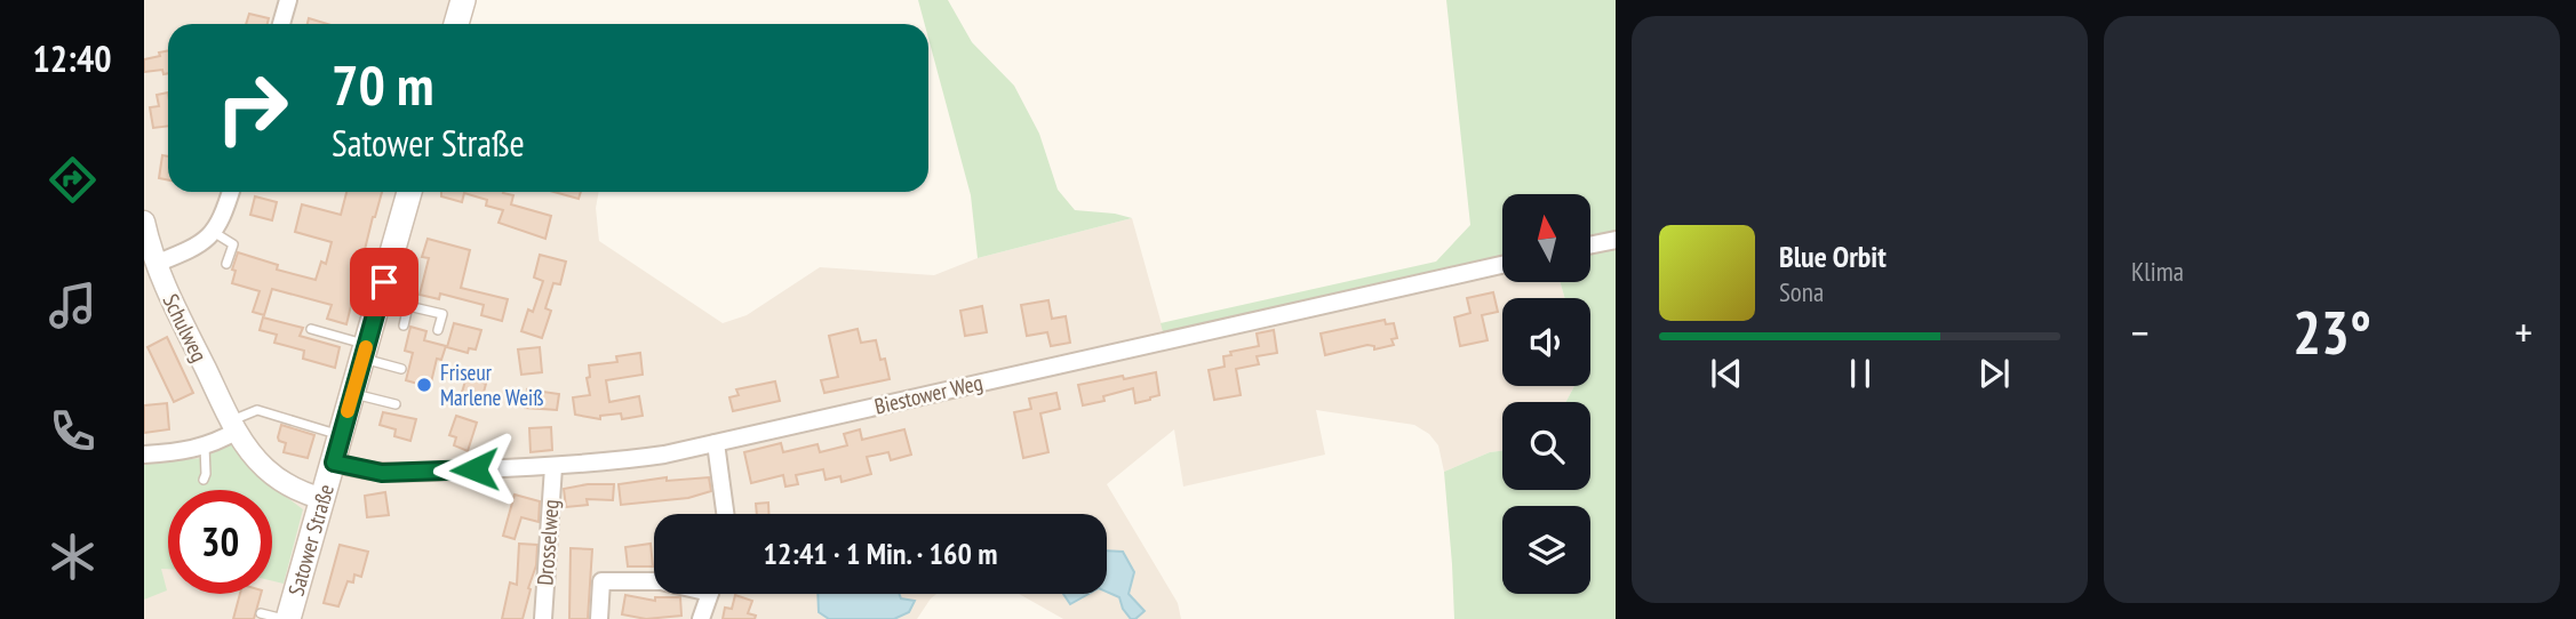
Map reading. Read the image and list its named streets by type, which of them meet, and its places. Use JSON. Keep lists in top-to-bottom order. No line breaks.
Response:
{"streets":{"main road":["Satower Straße"],"street":["Schulweg","Biestower Weg","Drosselweg"]},"crossings":[["Schulweg","Satower Straße"],["Biestower Weg","Satower Straße"],["Biestower Weg","Drosselweg"]],"places":["Friseur Marlene Weiß"],"north":"top","page":{"tabs":"12:40","tile":"Klima","turn":["70 m","Satower Straße"],"song":["Blue Orbit","Sona"],"heat":["−","23°","+"],"limit":"30","trip":"12:41 · 1 Min. · 160 m"}}
